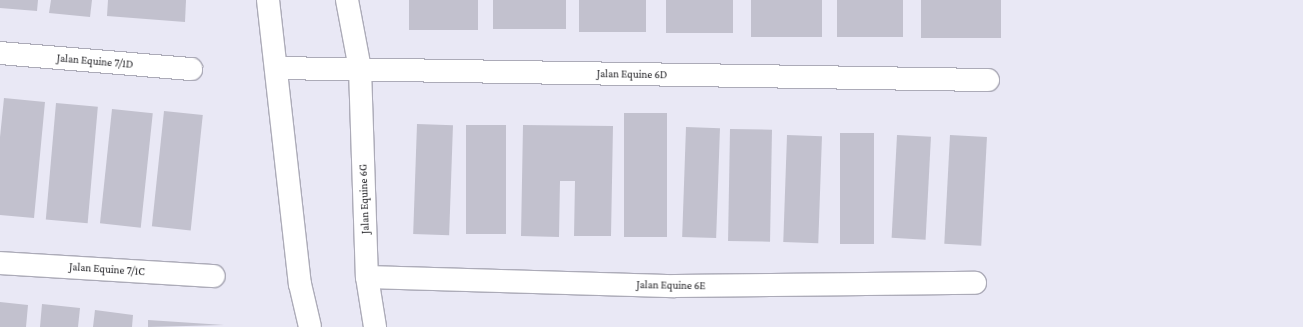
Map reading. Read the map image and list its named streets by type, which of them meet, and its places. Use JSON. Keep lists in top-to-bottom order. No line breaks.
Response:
{"streets":{"street":["Jalan Equine 7/1D","Jalan Equine 6D","Jalan Equine 6G","Jalan Equine 7/1C","Jalan Equine 6E"]},"crossings":[["Jalan Equine 6D","Jalan Equine 6G"],["Jalan Equine 6G","Jalan Equine 6E"]]}
